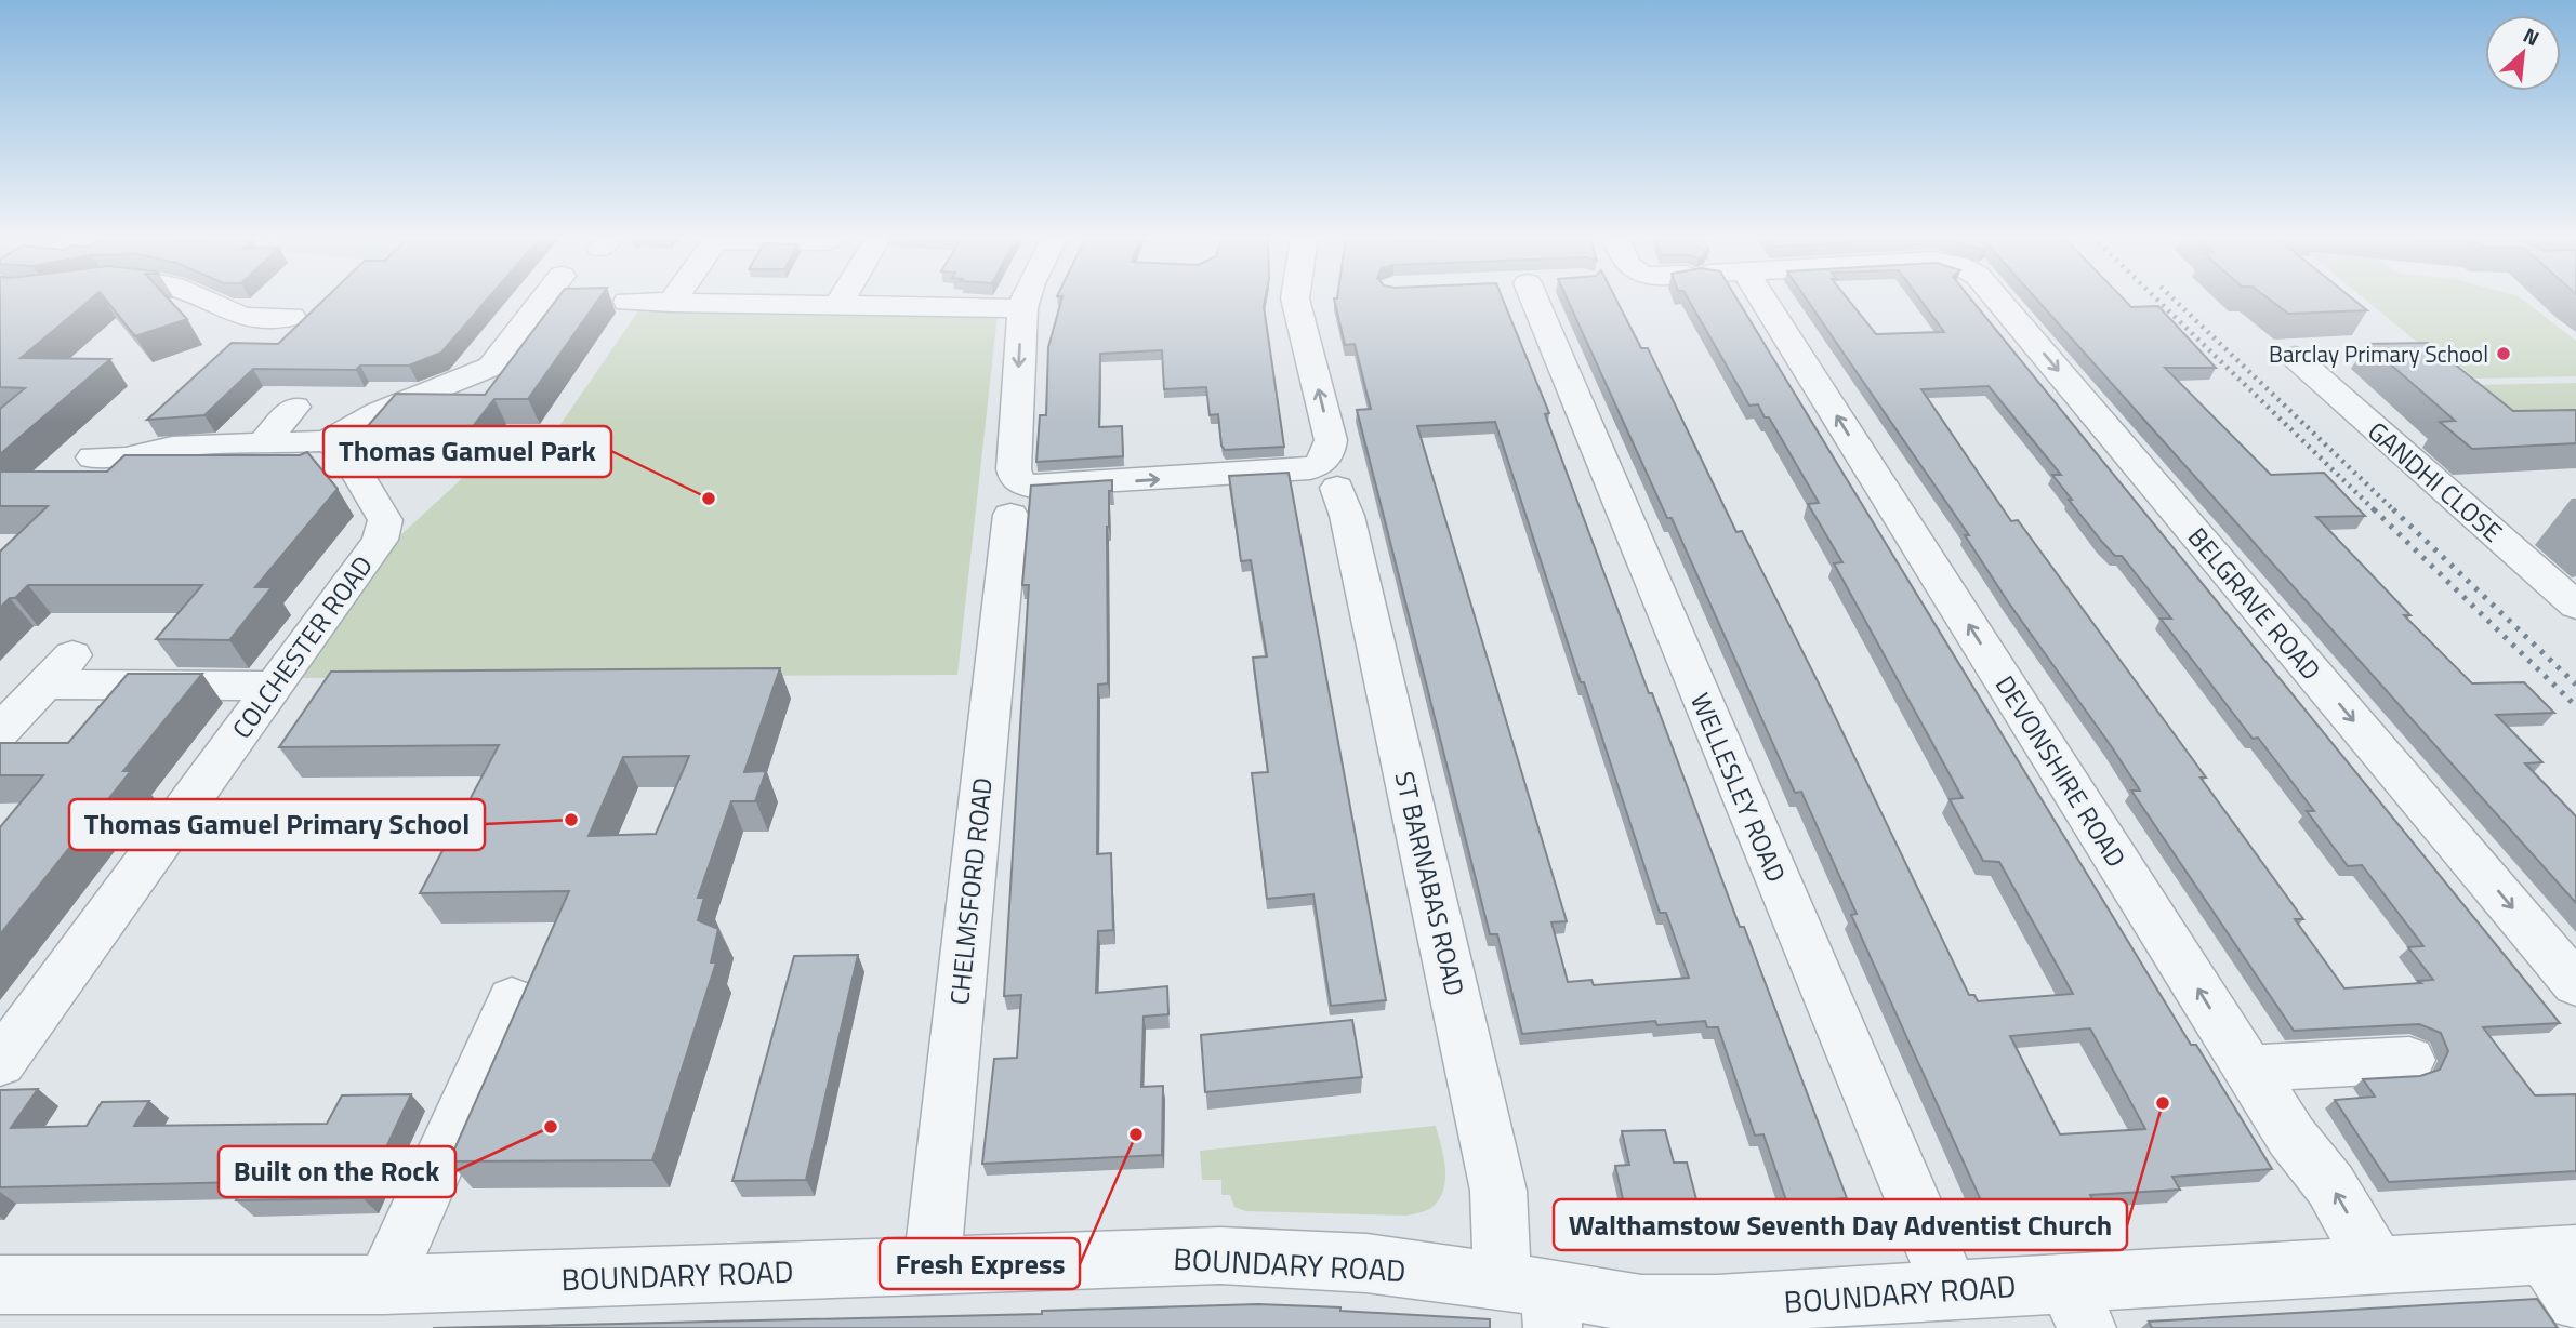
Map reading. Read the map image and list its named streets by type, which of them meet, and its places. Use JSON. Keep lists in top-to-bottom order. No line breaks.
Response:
{"streets":{"street":["GANDHI CLOSE","BELGRAVE ROAD","COLCHESTER ROAD","DEVONSHIRE ROAD","WELLESLEY ROAD","ST BARNABAS ROAD","CHELMSFORD ROAD","BOUNDARY ROAD"]},"crossings":[["DEVONSHIRE ROAD","BOUNDARY ROAD"],["WELLESLEY ROAD","BOUNDARY ROAD"],["ST BARNABAS ROAD","BOUNDARY ROAD"],["CHELMSFORD ROAD","BOUNDARY ROAD"]],"one_way":["BELGRAVE ROAD","DEVONSHIRE ROAD"],"places":["Barclay Primary School","Thomas Gamuel Park","Thomas Gamuel Primary School","Walthamstow Seventh Day Adventist Church","Built on the Rock","Fresh Express"],"north":"top right"}
